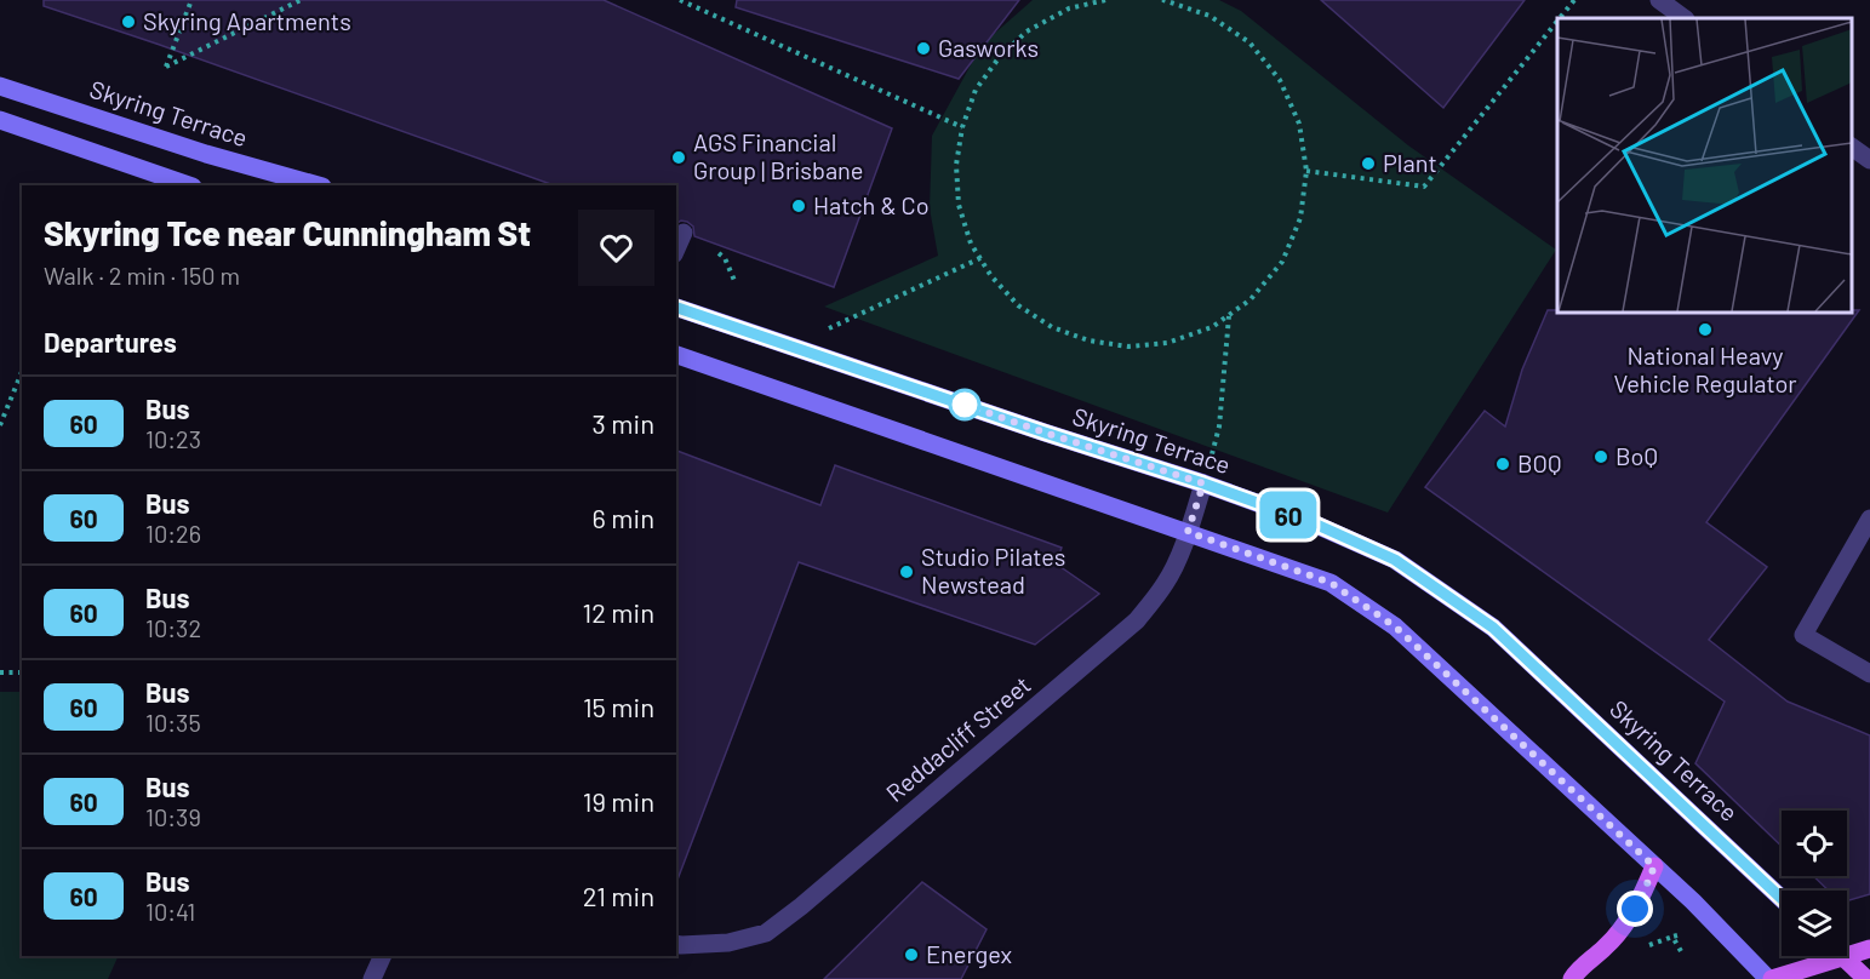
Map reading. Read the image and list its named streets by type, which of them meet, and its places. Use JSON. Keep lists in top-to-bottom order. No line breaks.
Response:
{"streets":{"street":["Skyring Terrace","Reddacliff Street"]},"crossings":[["Skyring Terrace","Reddacliff Street"]],"places":["Skyring Apartments","Gasworks","AGS Financial Group | Brisbane","Plant","Hatch & Co","National Heavy Vehicle Regulator","BoQ","BOQ","Studio Pilates Newstead","Energex"],"lines":["bus line 60"],"page":{"on_map":"60","heading":[["Skyring Tce near Cunningham St","Walk · 2 min · 150 m"],"Departures"],"list":[{"mark":"60","name":"Bus","note":"10:23","value":"3 min"},{"mark":"60","name":"Bus","note":"10:26","value":"6 min"},{"mark":"60","name":"Bus","note":"10:32","value":"12 min"},{"mark":"60","name":"Bus","note":"10:35","value":"15 min"},{"mark":"60","name":"Bus","note":"10:39","value":"19 min"},{"mark":"60","name":"Bus","note":"10:41","value":"21 min"}]}}
